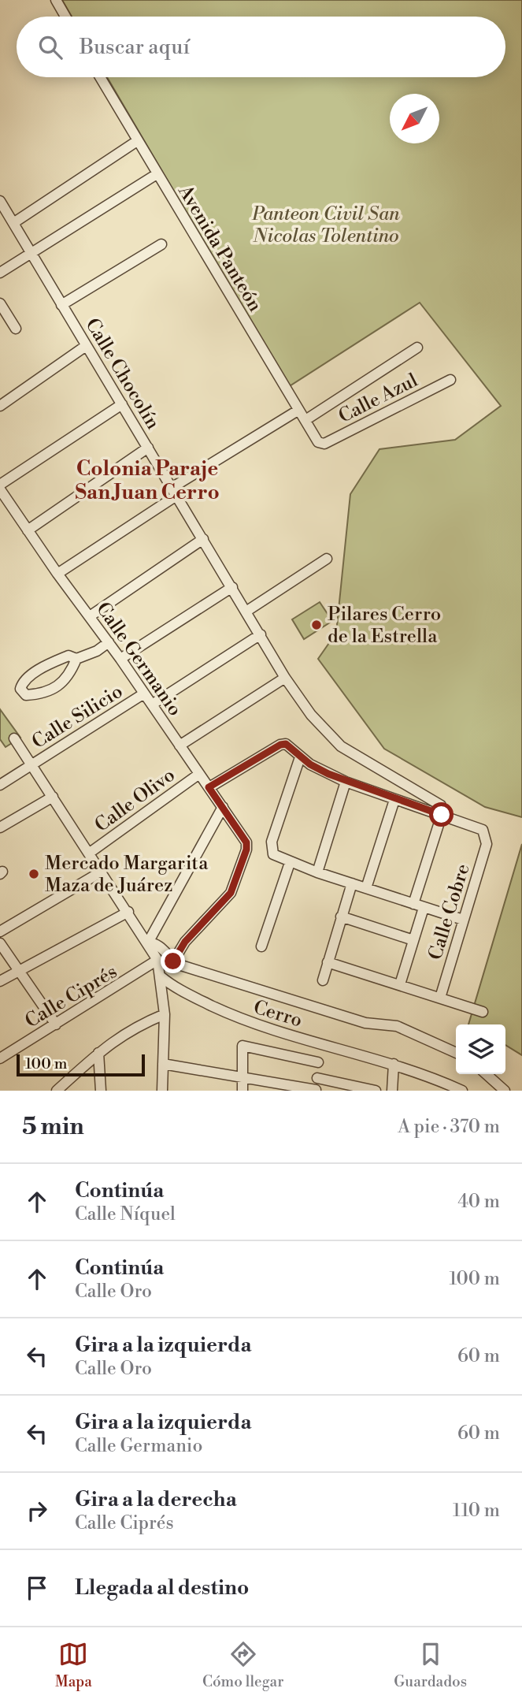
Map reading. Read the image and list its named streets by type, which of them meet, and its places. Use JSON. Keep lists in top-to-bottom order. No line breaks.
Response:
{"streets":{"street":["Avenida Panteón","Calle Chocolín","Calle Azul","Calle Germanio","Calle Silicio","Calle Olivo","Calle Cobre","Calle Ciprés","Cerro"]},"crossings":[["Avenida Panteón","Calle Azul"],["Calle Chocolín","Calle Cobre"],["Calle Germanio","Calle Silicio"],["Calle Germanio","Calle Olivo"]],"districts":["Colonia Paraje San Juan Cerro"],"parks":["Panteon Civil San Nicolas Tolentino"],"places":["Pilares Cerro de la Estrella","Mercado Margarita Maza de Juárez"],"scale_bar":"100 m","north":"bottom left","page":{"search":"Buscar aquí","scale":"100 m","heading":["5 min","A pie · 370 m"],"list":[["Continúa","Calle Níquel","40 m"],["Continúa","Calle Oro","100 m"],["Gira a la izquierda","Calle Oro","60 m"],["Gira a la izquierda","Calle Germanio","60 m"],["Gira a la derecha","Calle Ciprés","110 m"],"Llegada al destino"],"nav":["Mapa","Cómo llegar","Guardados"]}}
